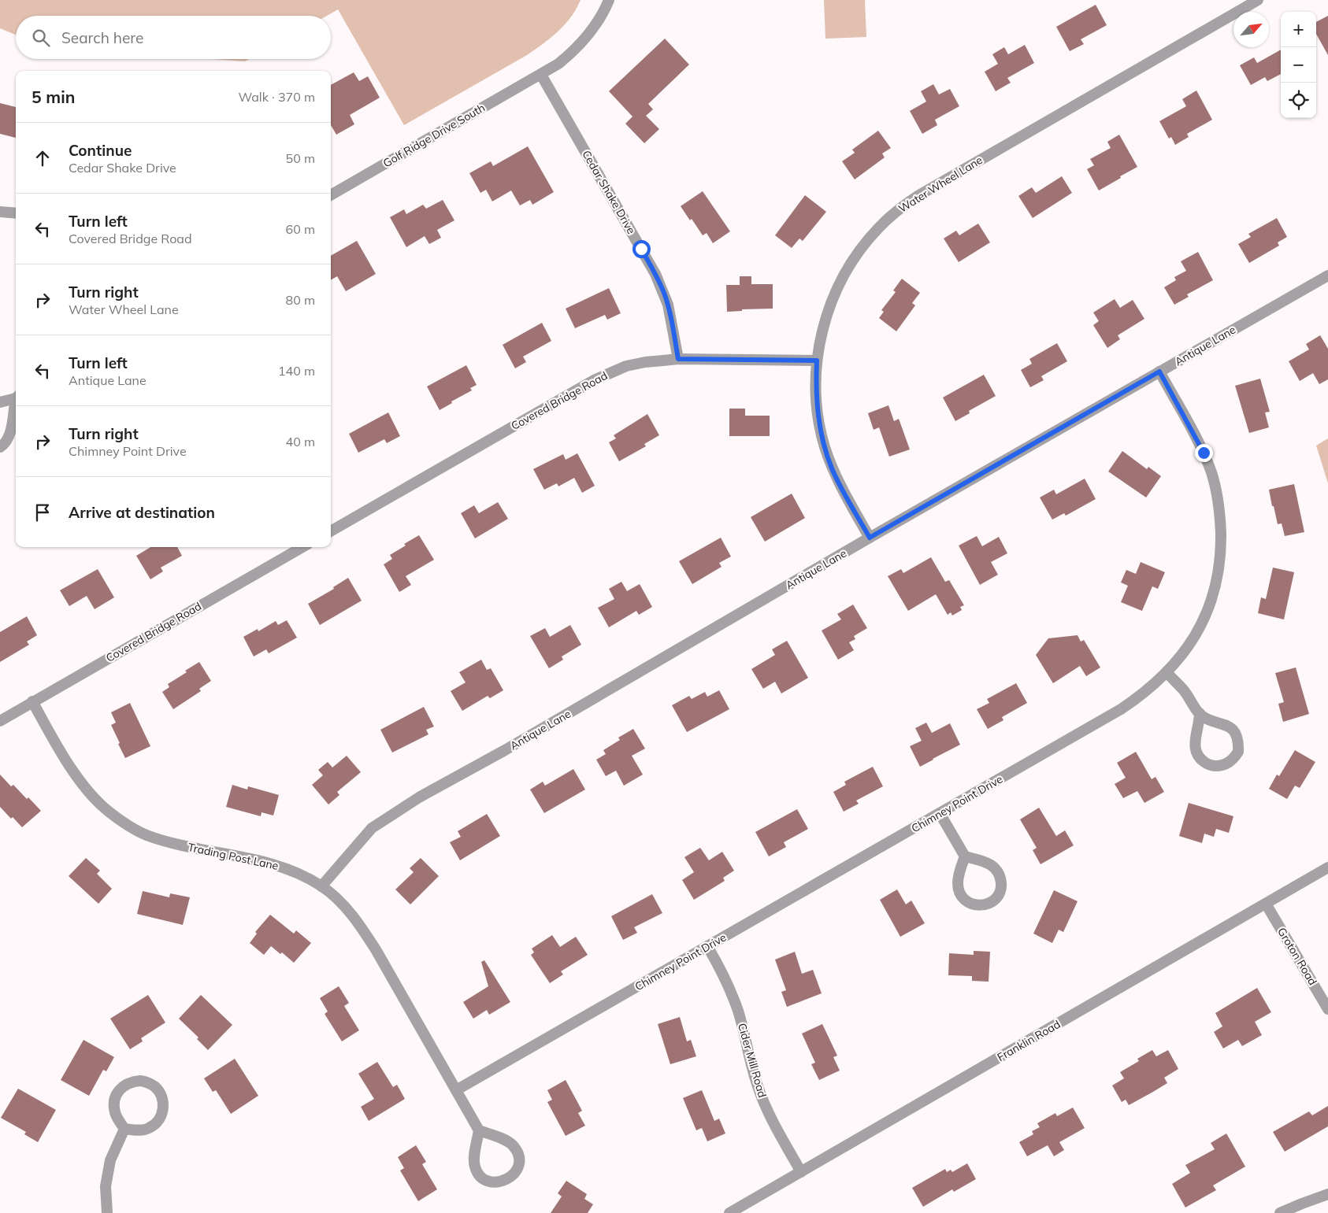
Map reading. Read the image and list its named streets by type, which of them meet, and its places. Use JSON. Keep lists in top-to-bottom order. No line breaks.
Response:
{"streets":{"street":["Golf Ridge Drive South","Water Wheel Lane","Cedar Shake Drive","Antique Lane","Covered Bridge Road","Chimney Point Drive","Trading Post Lane","Groton Road","Franklin Road","Cider Mill Road"]},"crossings":[["Golf Ridge Drive South","Cedar Shake Drive"],["Water Wheel Lane","Antique Lane"],["Water Wheel Lane","Covered Bridge Road"],["Cedar Shake Drive","Covered Bridge Road"],["Antique Lane","Chimney Point Drive"],["Antique Lane","Trading Post Lane"],["Covered Bridge Road","Trading Post Lane"],["Chimney Point Drive","Trading Post Lane"],["Chimney Point Drive","Cider Mill Road"],["Groton Road","Franklin Road"],["Franklin Road","Cider Mill Road"]],"north":"top right","page":{"map_buttons":["+","−"],"search":"Search here","heading":["5 min","Walk · 370 m"],"list":[["Continue","Cedar Shake Drive","50 m"],["Turn left","Covered Bridge Road","60 m"],["Turn right","Water Wheel Lane","80 m"],["Turn left","Antique Lane","140 m"],["Turn right","Chimney Point Drive","40 m"],"Arrive at destination"]}}
